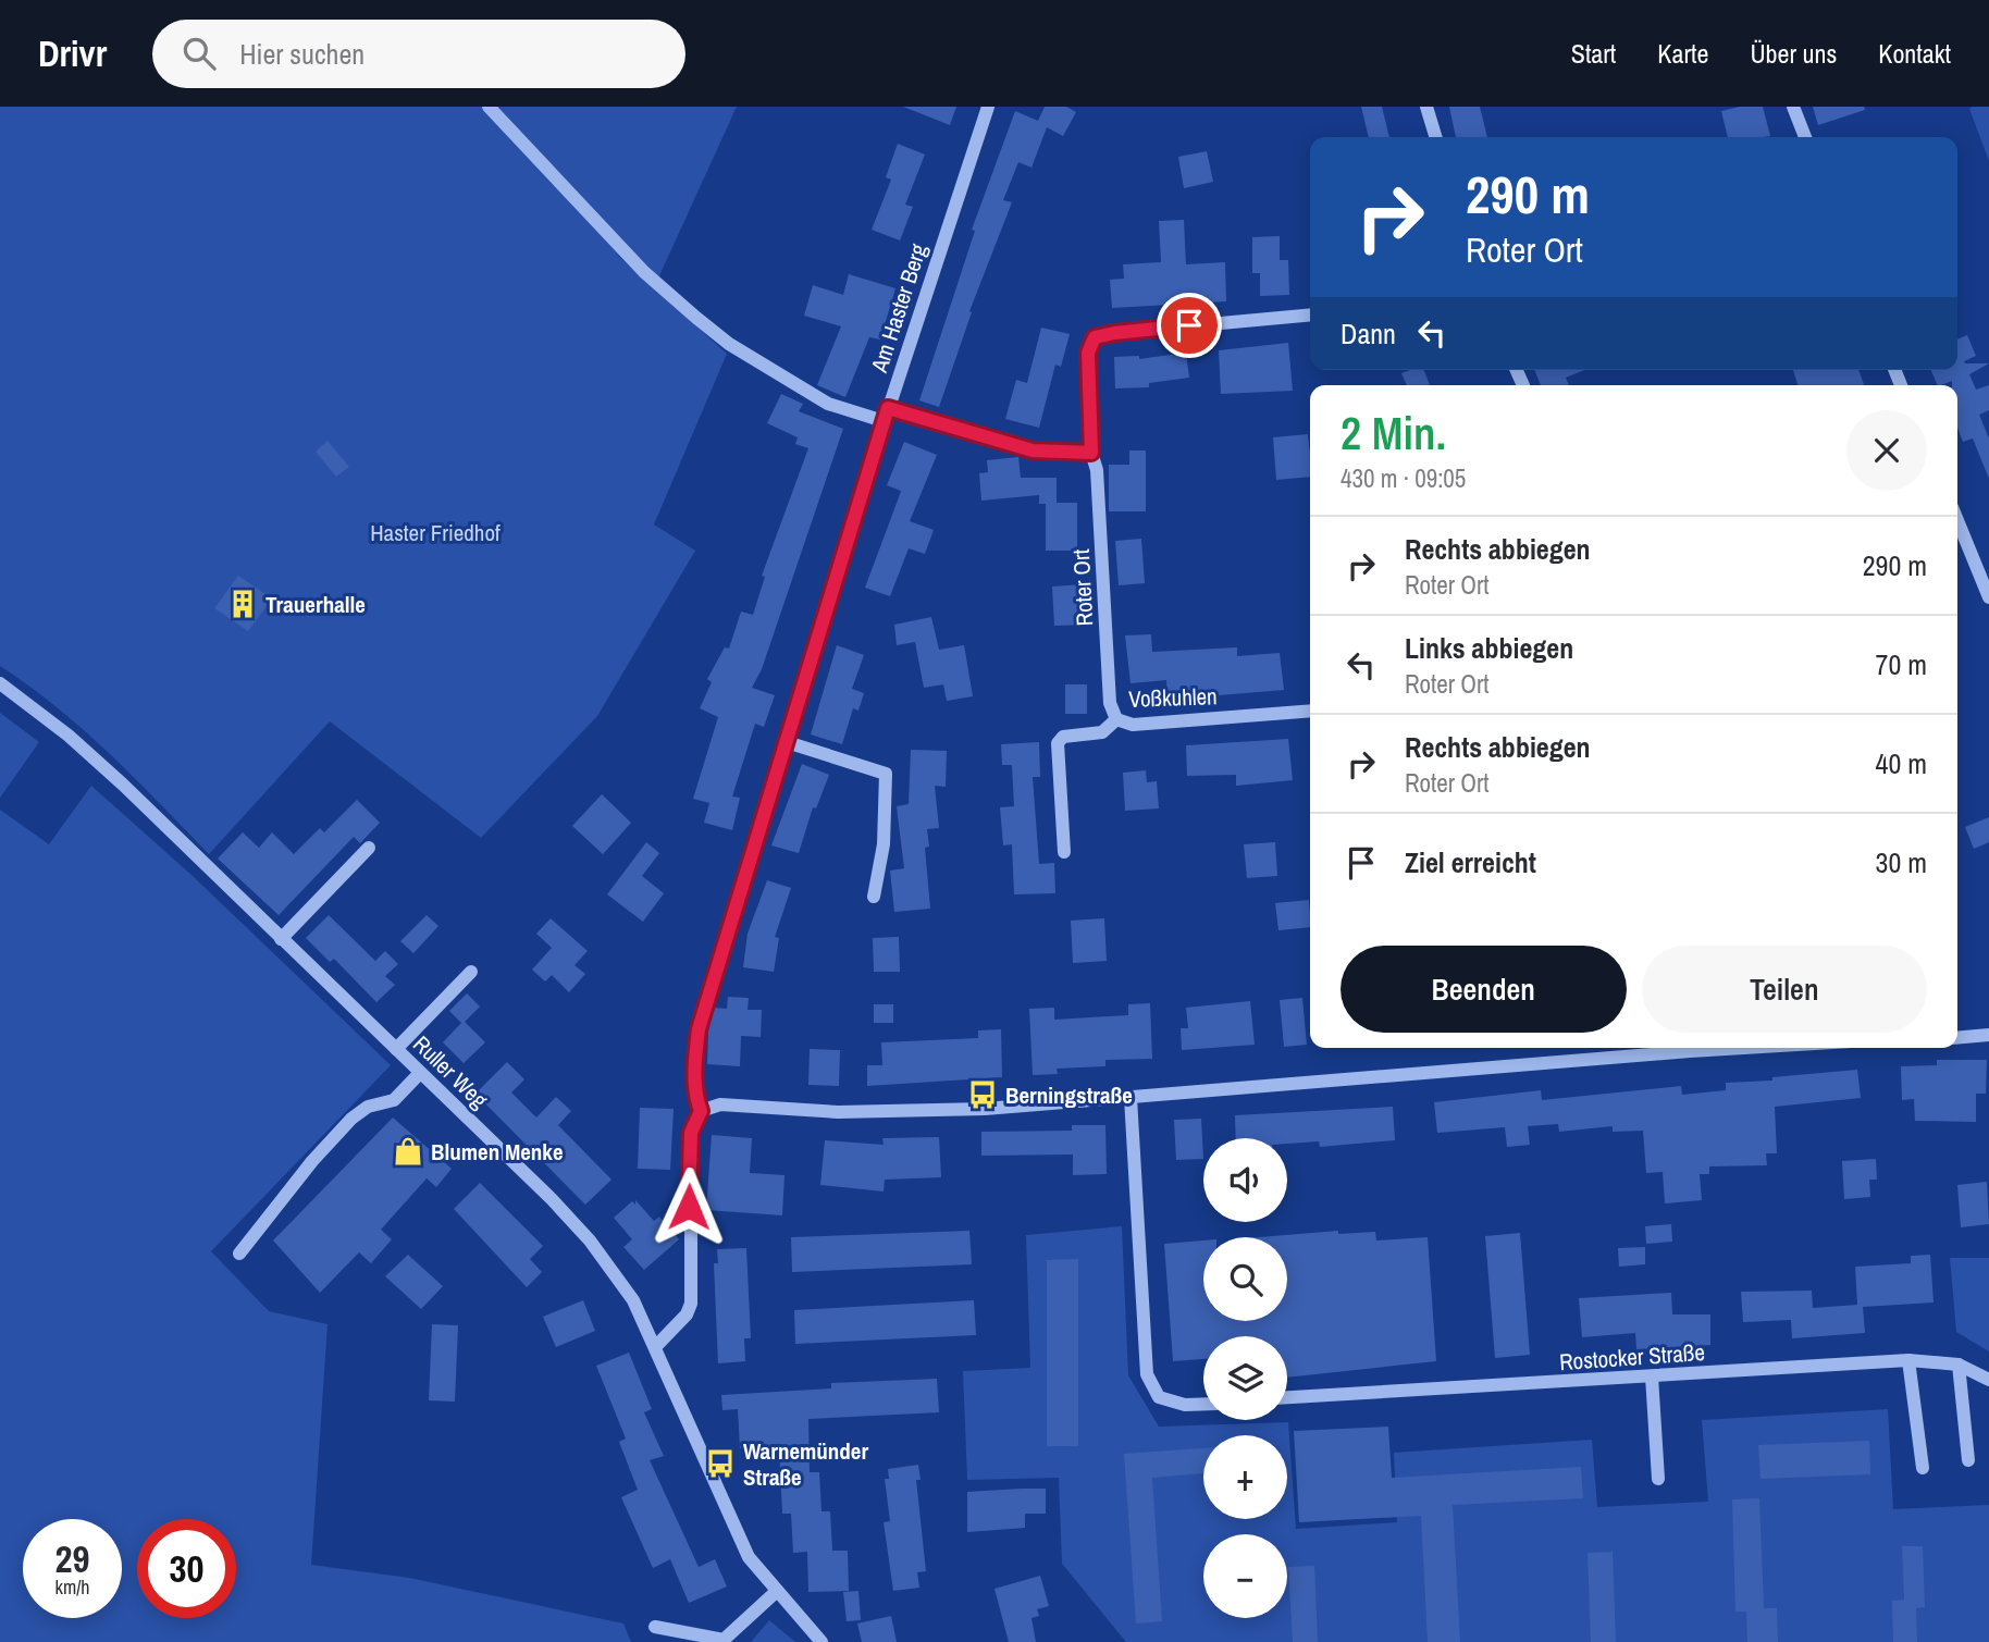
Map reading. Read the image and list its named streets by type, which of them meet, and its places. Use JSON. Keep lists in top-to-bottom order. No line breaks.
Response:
{"streets":{"street":["Am Haster Berg","Roter Ort","Voßkuhlen","Ruller Weg","Rostocker Straße"]},"crossings":[["Am Haster Berg","Ruller Weg"],["Roter Ort","Voßkuhlen"]],"parks":["Haster Friedhof"],"places":{"building":["Trauerhalle"],"bus stop":["Berningstraße","Warnemünder Straße"],"shop":["Blumen Menke"]},"page":{"header":"Drivr","search":"Hier suchen","nav":["Start","Karte","Über uns","Kontakt"],"turn":["290 m","Roter Ort"],"then":"Dann","heading":["2 Min.","430 m · 09:05"],"list":[{"name":"Rechts abbiegen","note":"Roter Ort","value":"290 m"},{"name":"Links abbiegen","note":"Roter Ort","value":"70 m"},{"name":"Rechts abbiegen","note":"Roter Ort","value":"40 m"},{"name":"Ziel erreicht","value":"30 m"}],"buttons":["Beenden","Teilen"],"map_buttons":["+","−"],"speed":"29 km/h","limit":"30"}}
